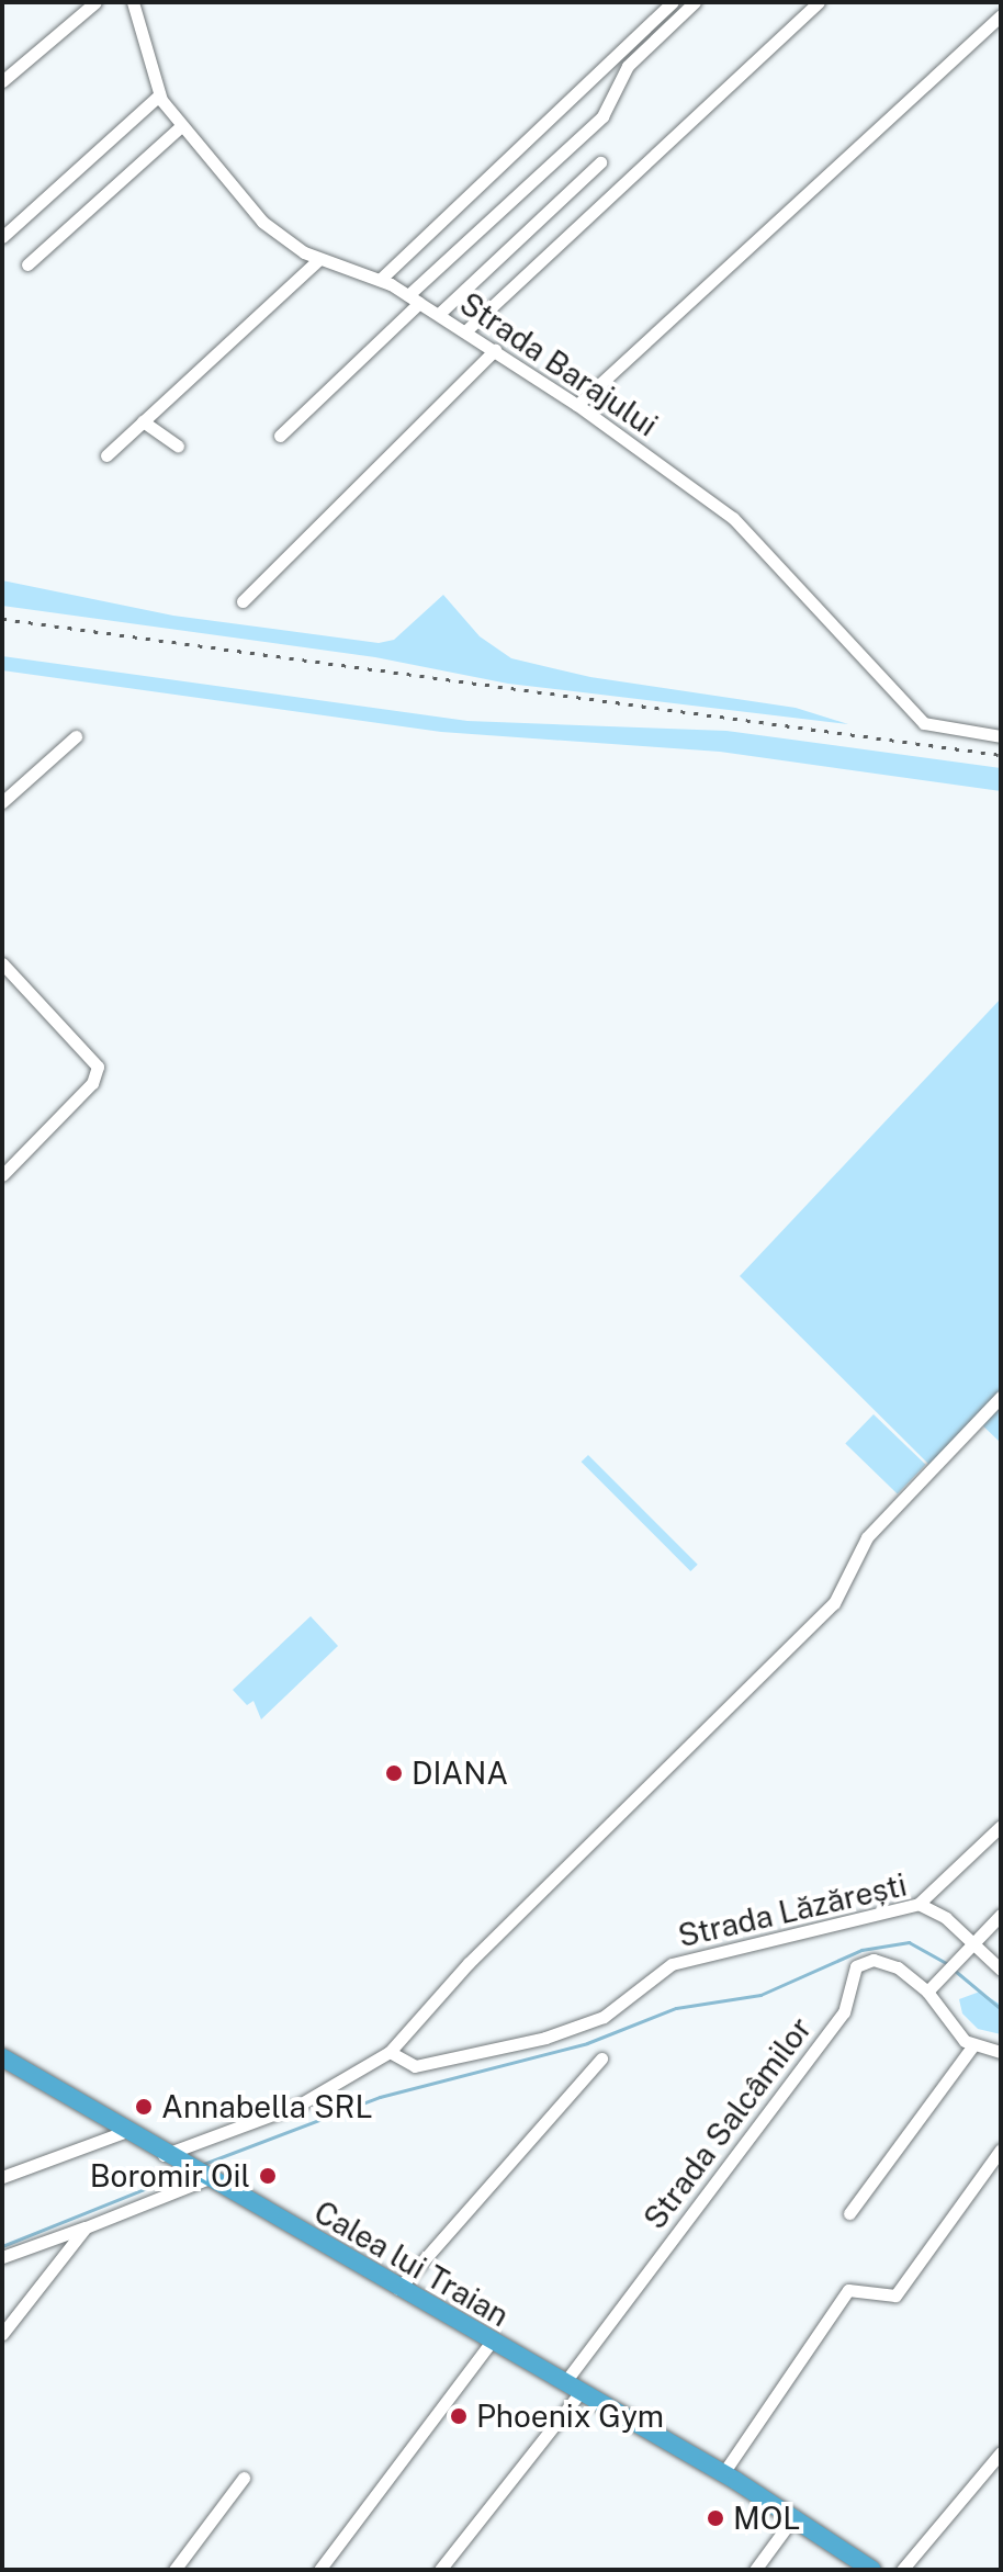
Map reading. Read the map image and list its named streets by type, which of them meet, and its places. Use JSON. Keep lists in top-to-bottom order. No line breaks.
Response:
{"streets":{"highway":["Calea lui Traian"],"street":["Strada Barajului","Strada Lăzărești","Strada Salcâmilor"]},"crossings":[["Strada Salcâmilor","Calea lui Traian"]],"places":["DIANA","Annabella SRL","Boromir Oil","Phoenix Gym","MOL"]}
